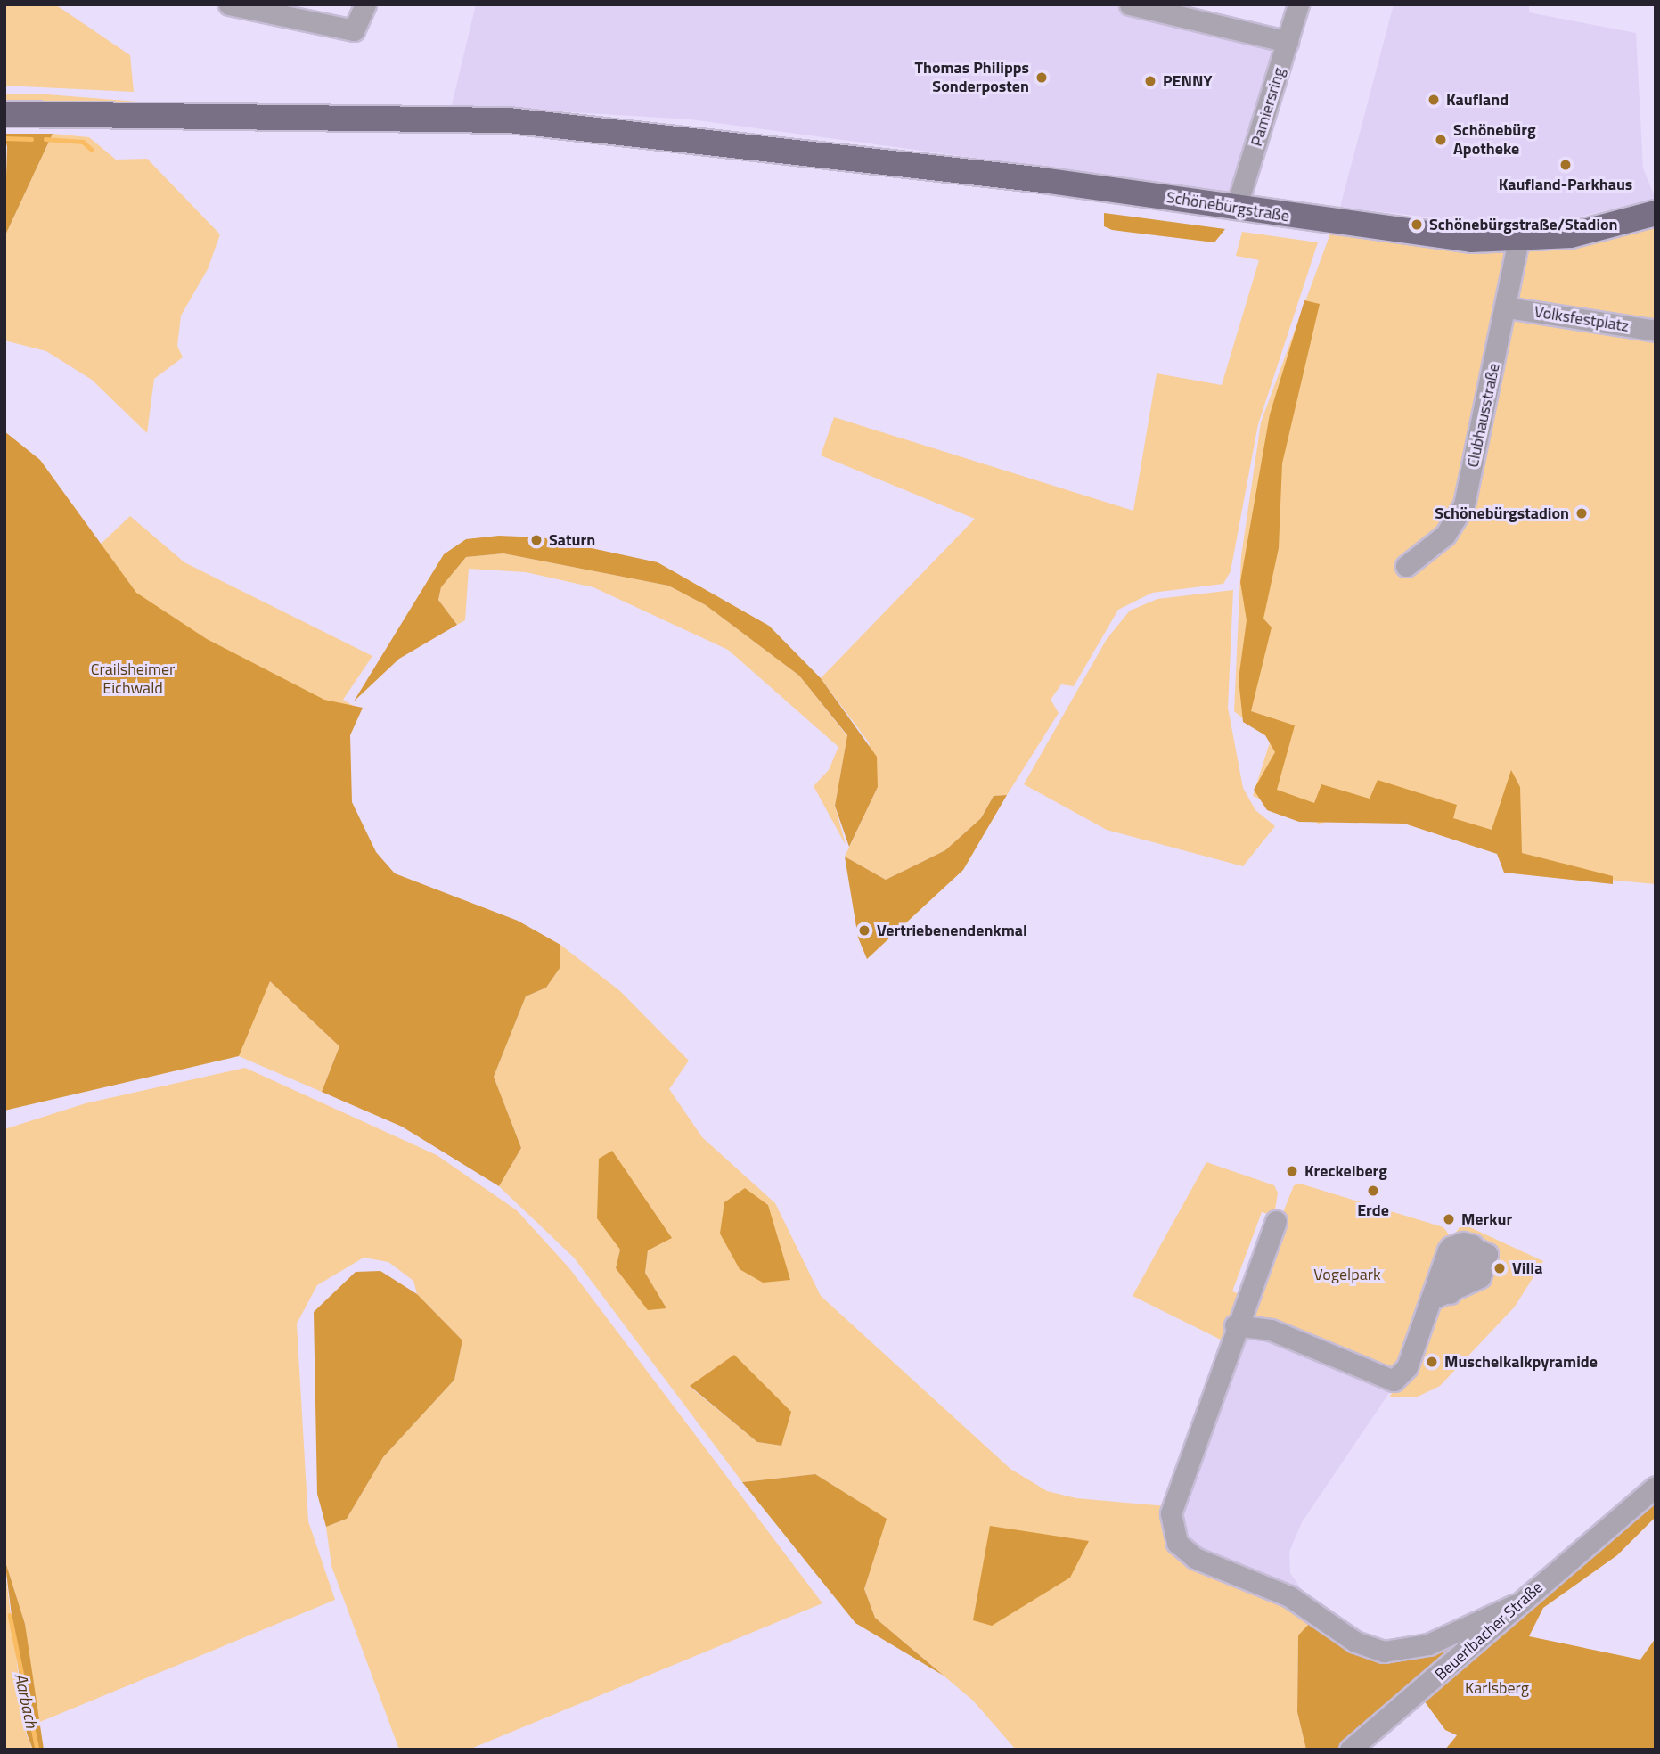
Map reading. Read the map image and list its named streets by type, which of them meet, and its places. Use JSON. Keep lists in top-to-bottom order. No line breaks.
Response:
{"streets":{"main road":["Schönebürgstraße"],"street":["Pamiersring","Volksfestplatz","Clubhausstraße","Beuerlbacher Straße"]},"crossings":[["Pamiersring","Schönebürgstraße"],["Schönebürgstraße","Clubhausstraße"],["Volksfestplatz","Clubhausstraße"]],"water":["Aarbach"],"parks":["Crailsheimer Eichwald","Vogelpark","Karlsberg"],"places":["Thomas Philipps Sonderposten","PENNY","Kaufland","Schönebürg Apotheke","Kaufland-Parkhaus","Schönebürgstraße/Stadion","Schönebürgstadion","Saturn","Vertriebenendenkmal","Kreckelberg","Erde","Merkur","Villa","Muschelkalkpyramide"]}
